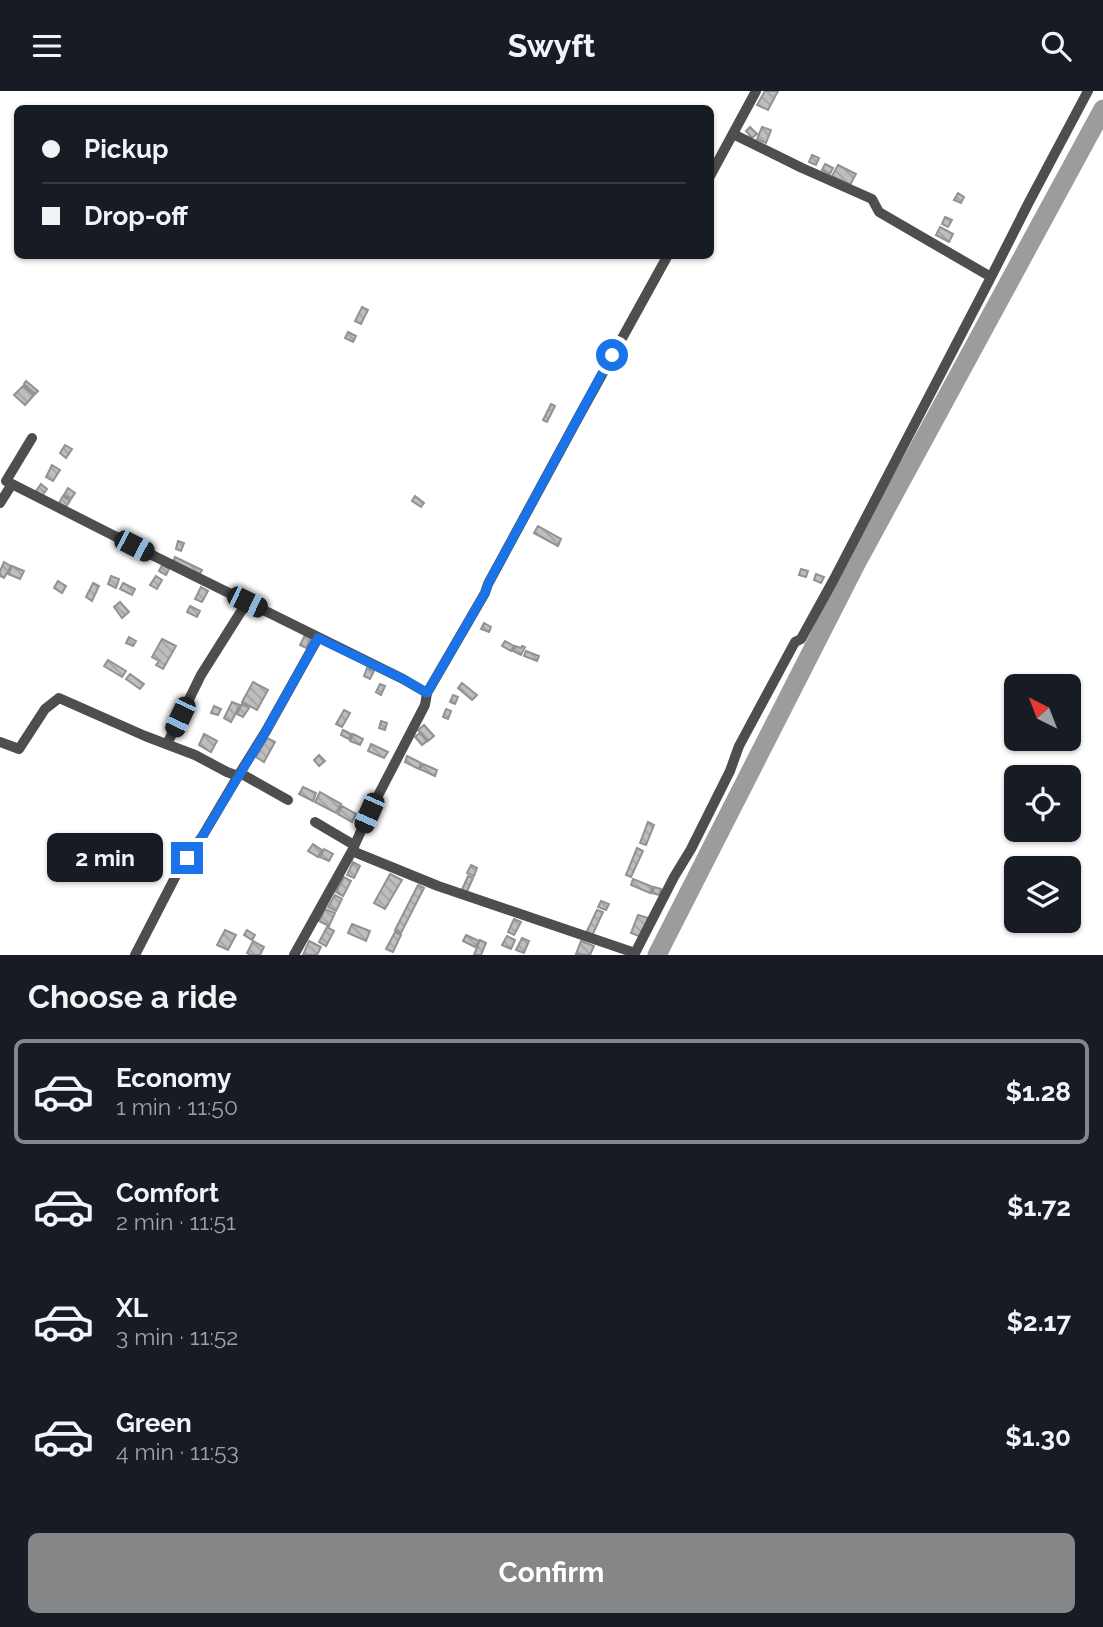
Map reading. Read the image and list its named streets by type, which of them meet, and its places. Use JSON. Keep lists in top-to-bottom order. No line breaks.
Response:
{"north":"top left","page":{"header":"Swyft","banner":["Pickup","Drop-off"],"bubble":"2 min","heading":"Choose a ride","list":[{"name":"Economy","note":"1 min · 11:50","value":"$1.28"},{"name":"Comfort","note":"2 min · 11:51","value":"$1.72"},{"name":"XL","note":"3 min · 11:52","value":"$2.17"},{"name":"Green","note":"4 min · 11:53","value":"$1.30"}],"buttons":"Confirm"}}
